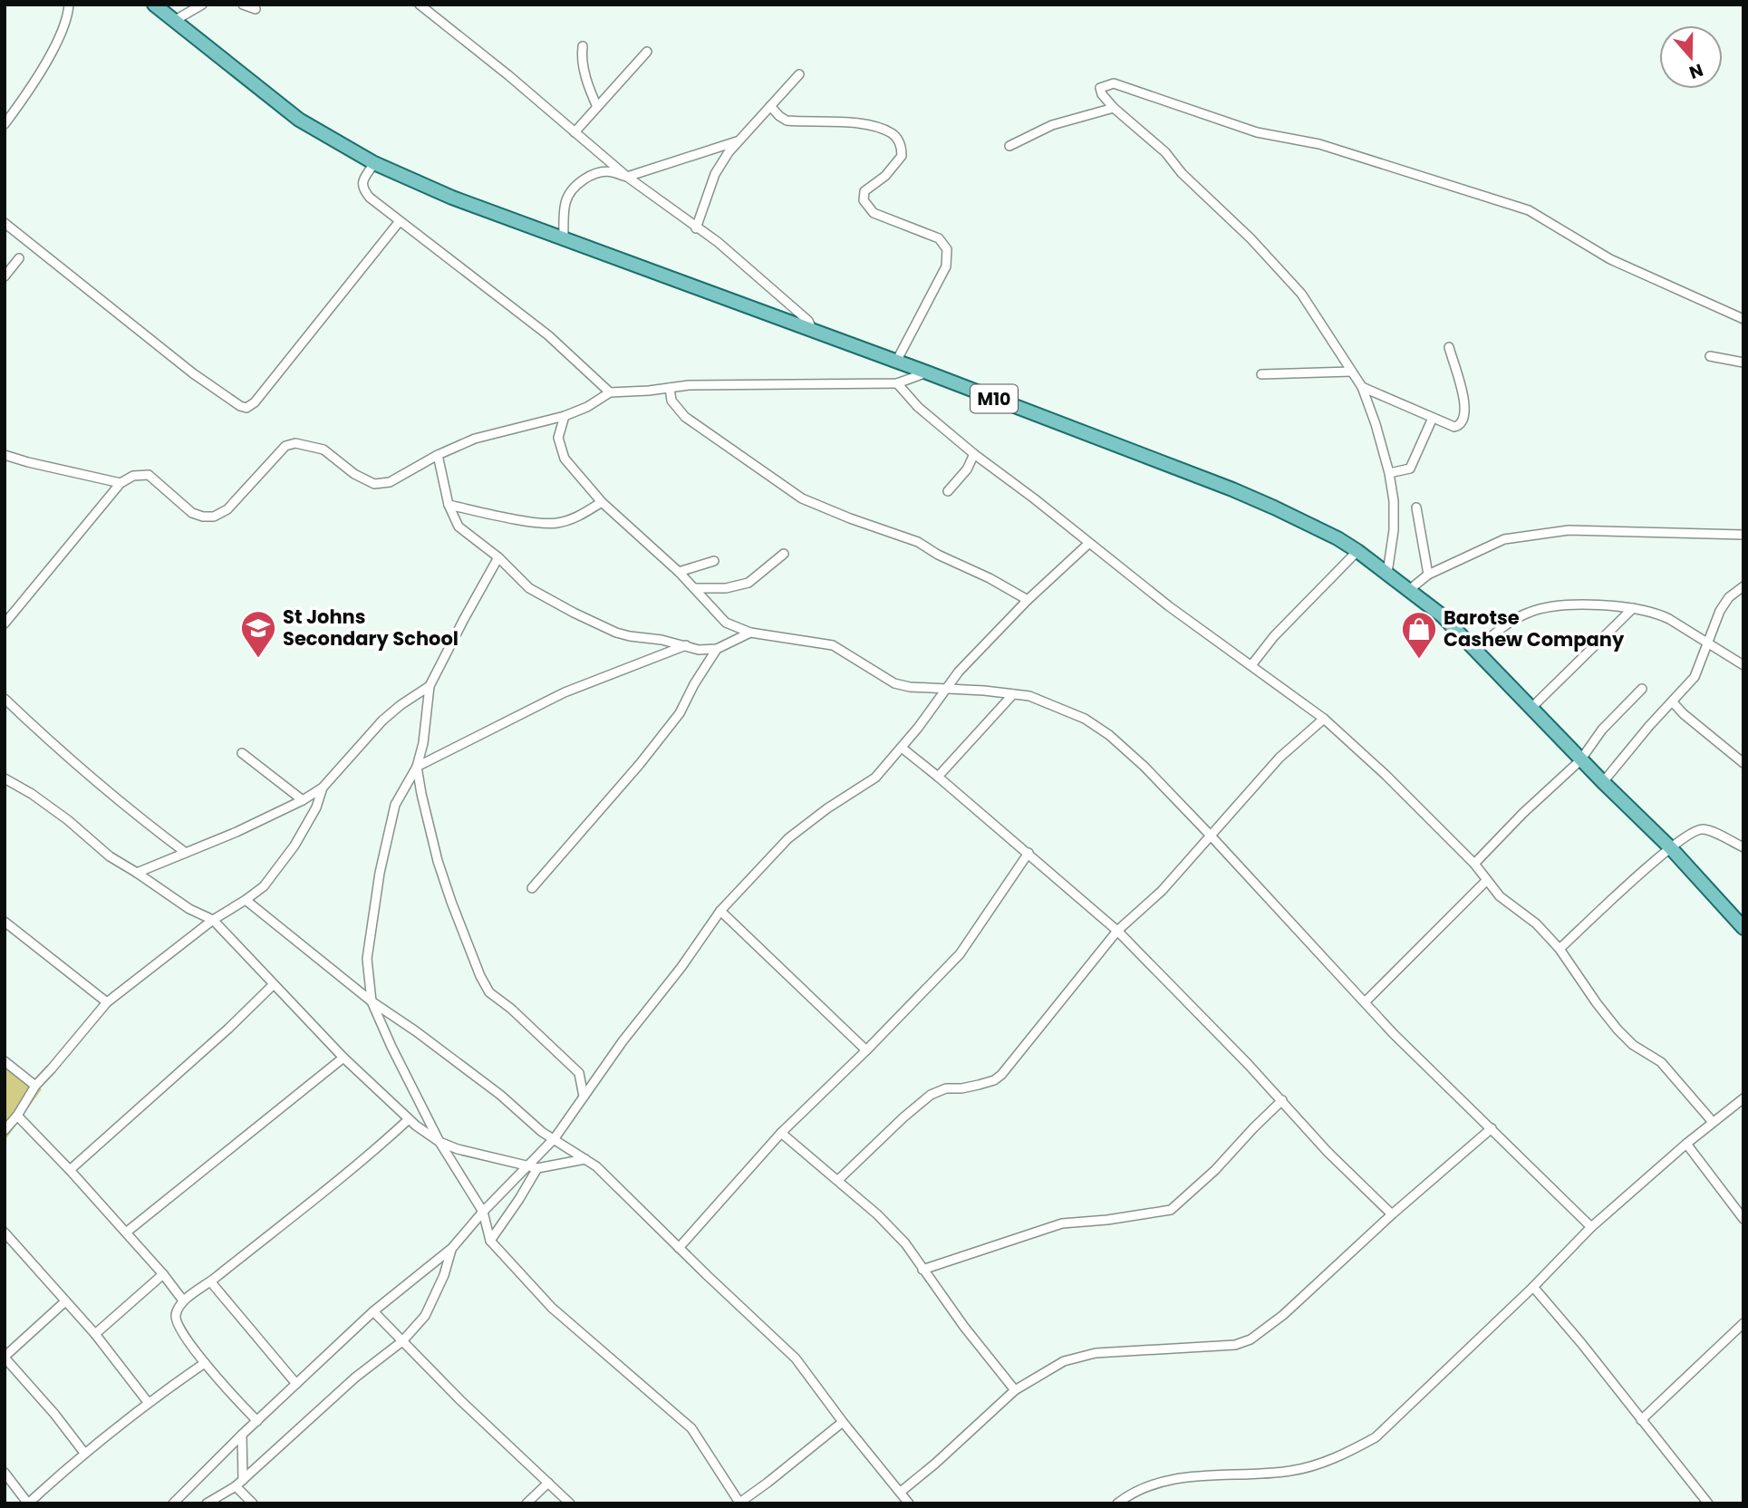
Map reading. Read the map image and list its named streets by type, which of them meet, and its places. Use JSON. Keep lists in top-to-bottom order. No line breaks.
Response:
{"streets":{"main road":["M10"]},"places":{"school or university":["St Johns Secondary School"],"shop":["Barotse Cashew Company"]},"north":"bottom"}
